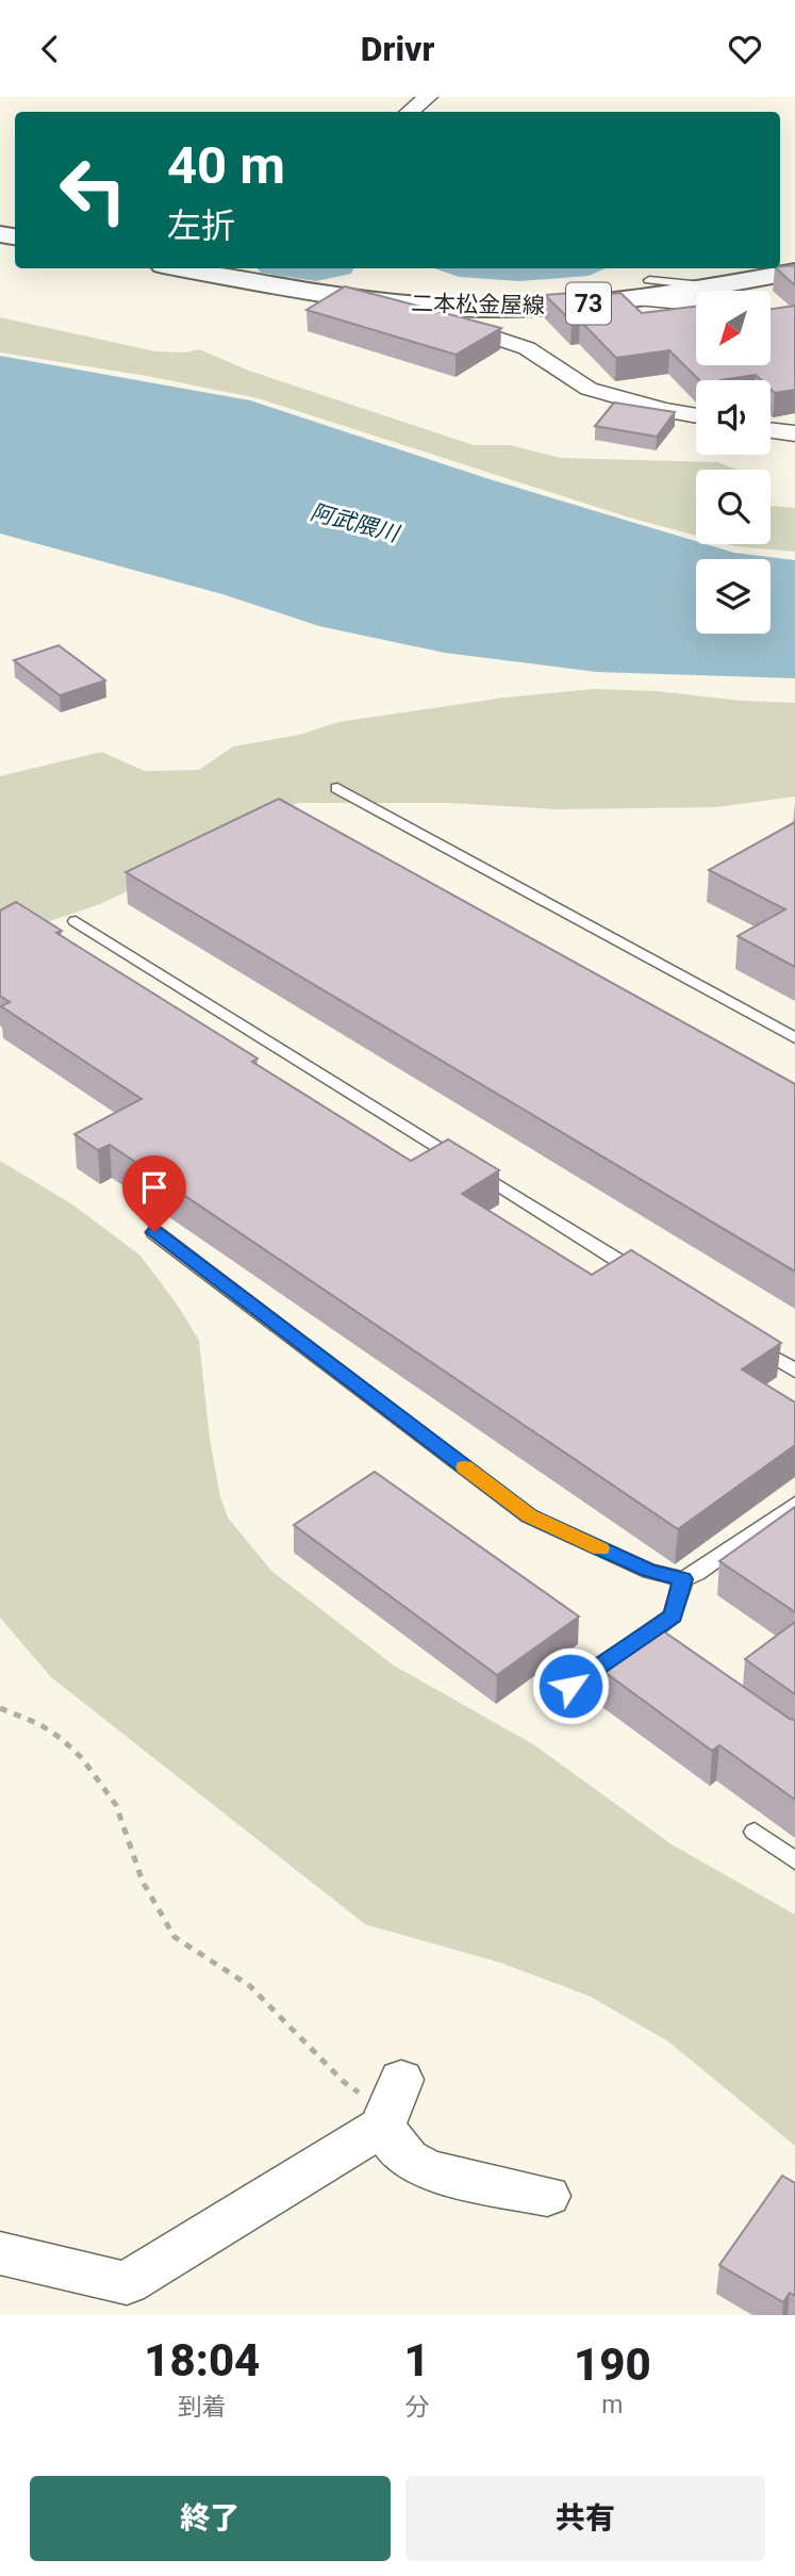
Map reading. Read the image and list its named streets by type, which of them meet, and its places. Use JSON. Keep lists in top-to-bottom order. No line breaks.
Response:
{"streets":{"main road":["73","二本松金屋線"]},"water":["阿武隈川"],"north":"bottom left","page":{"header":"Drivr","turn":["40 m","左折"],"eta":["18:04","到着","1","分","190","m"],"buttons":["終了","共有"]}}
